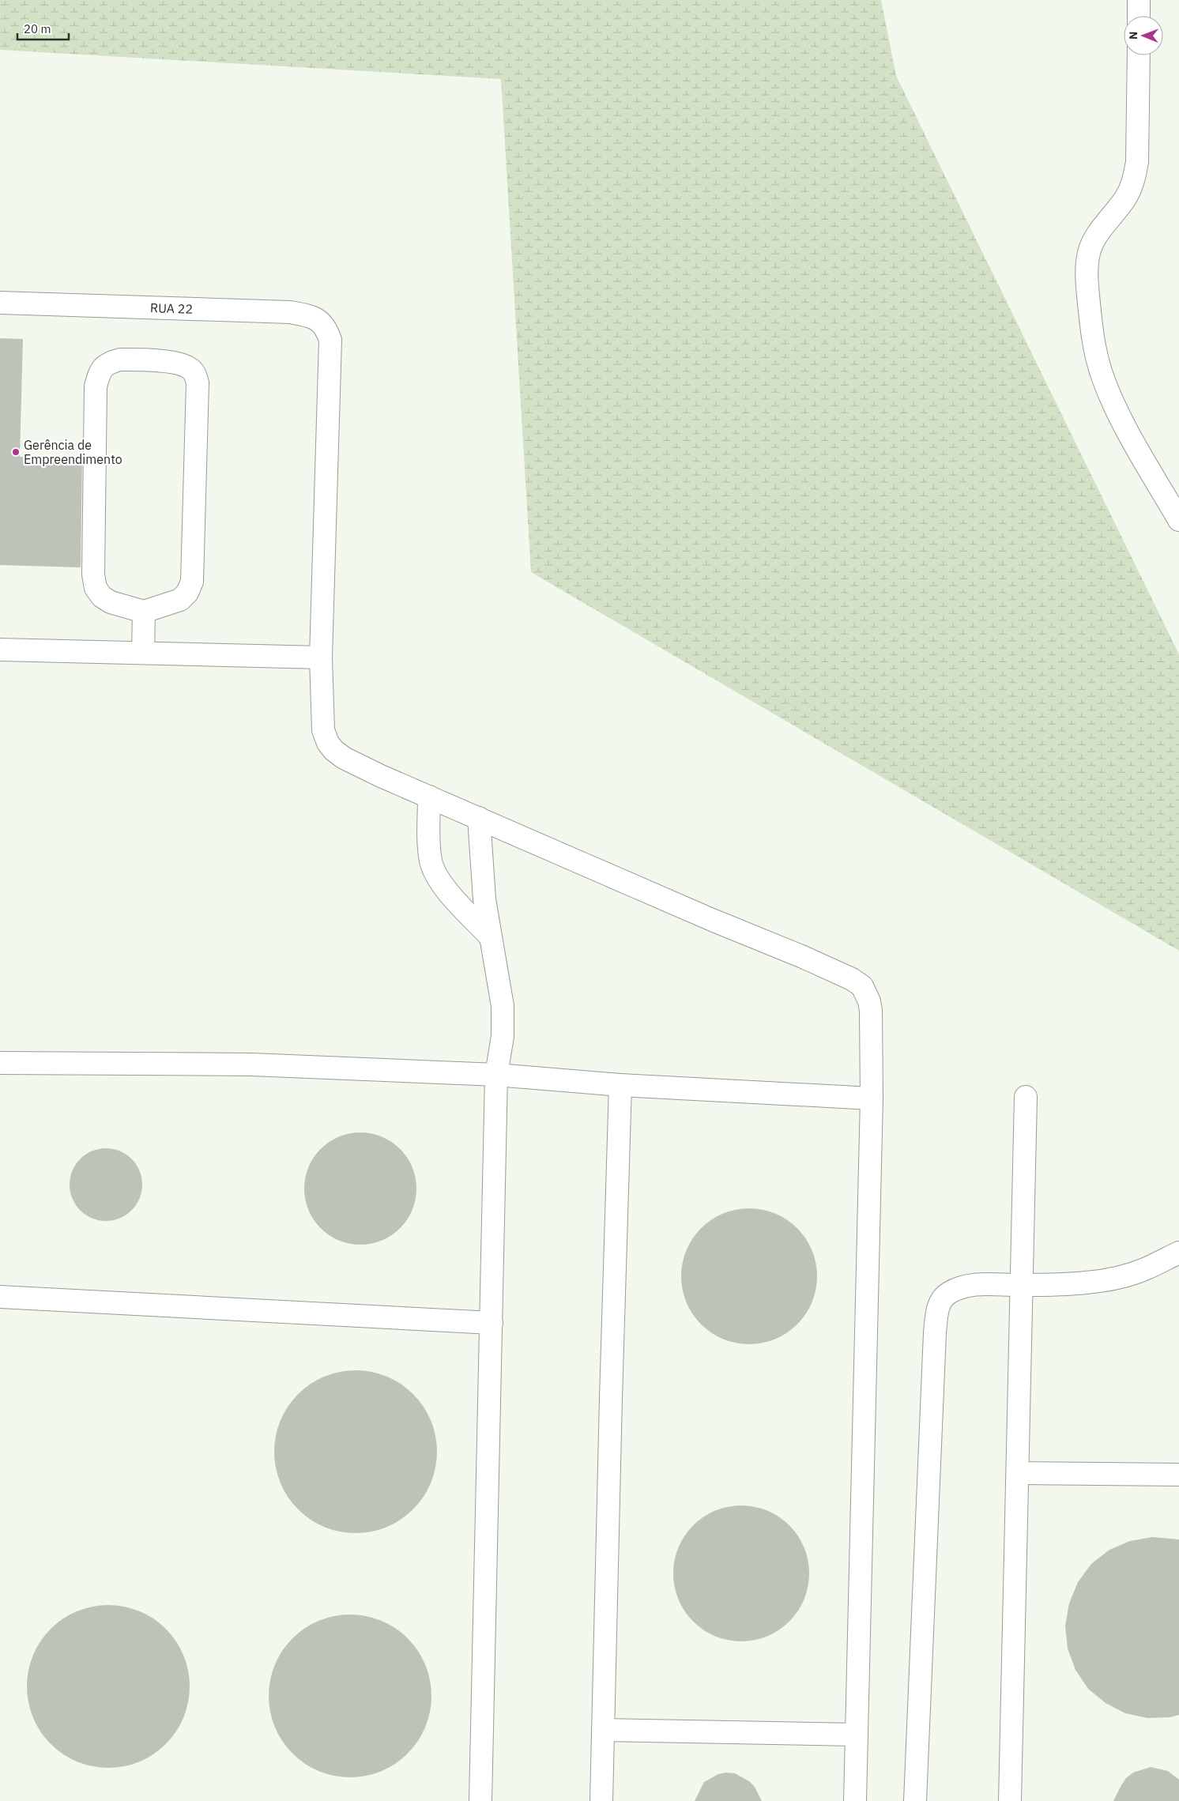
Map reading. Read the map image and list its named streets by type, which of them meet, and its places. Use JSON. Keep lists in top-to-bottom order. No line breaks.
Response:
{"streets":{"lane":["RUA 22"]},"places":["Gerência de Empreendimento"],"scale_bar":"20 m","north":"left"}
